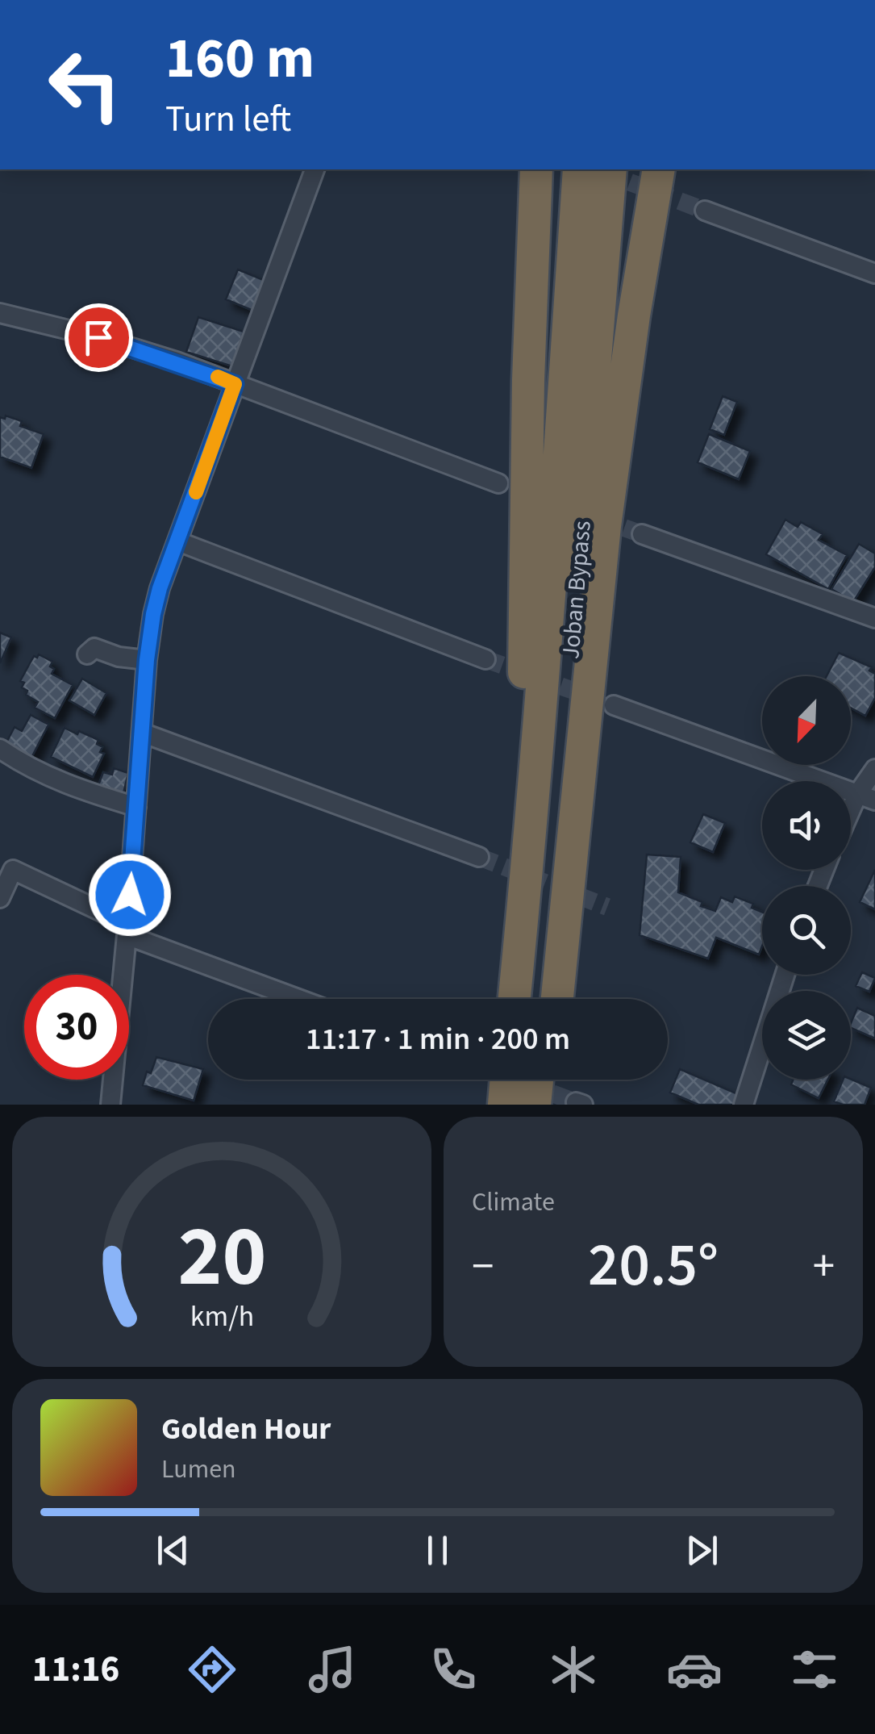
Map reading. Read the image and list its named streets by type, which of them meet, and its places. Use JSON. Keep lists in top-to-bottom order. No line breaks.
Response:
{"streets":{"highway":["Joban Bypass"]},"north":"bottom left","page":{"turn":["160 m","Turn left"],"limit":"30","trip":"11:17 · 1 min · 200 m","tile":"Climate","heat":["−","20.5°","+"],"song":["Golden Hour","Lumen"],"tabs":"11:16","gauge":["20","km/h"]}}
